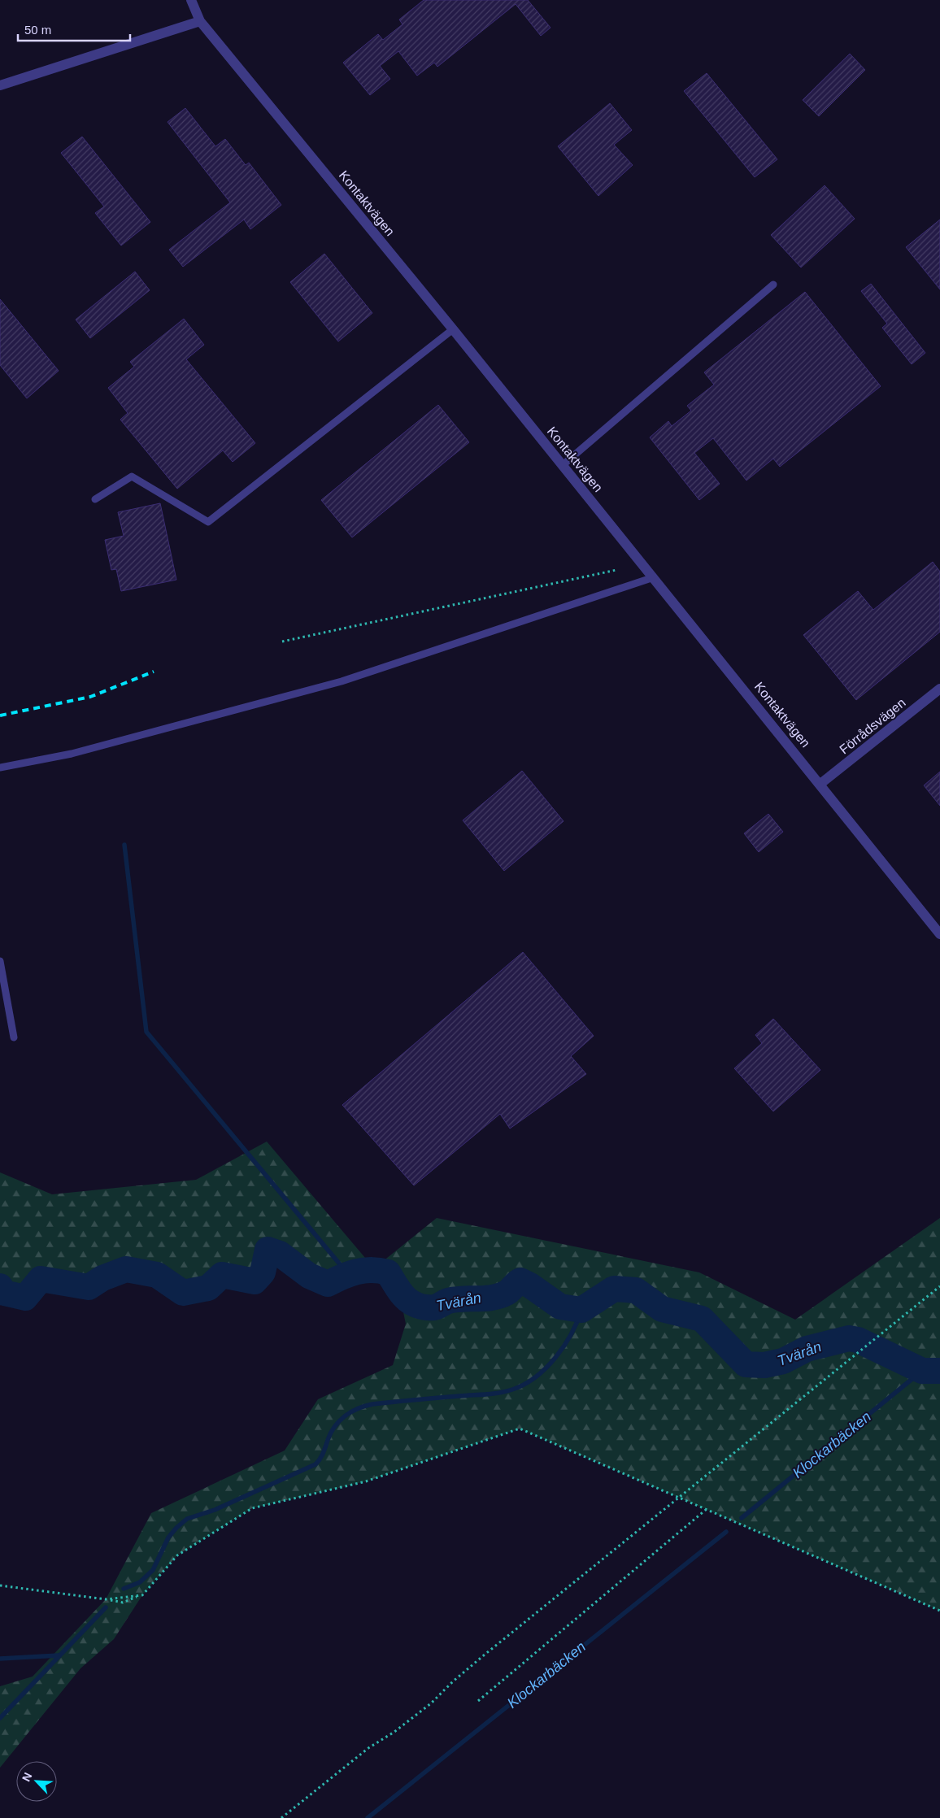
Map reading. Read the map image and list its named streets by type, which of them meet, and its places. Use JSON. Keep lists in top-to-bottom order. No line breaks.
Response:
{"streets":{"street":["Kontaktvägen","Förrådsvägen"]},"crossings":[["Kontaktvägen","Förrådsvägen"]],"water":["Tvärån","Klockarbäcken"],"scale_bar":"50 m","north":"top left"}
